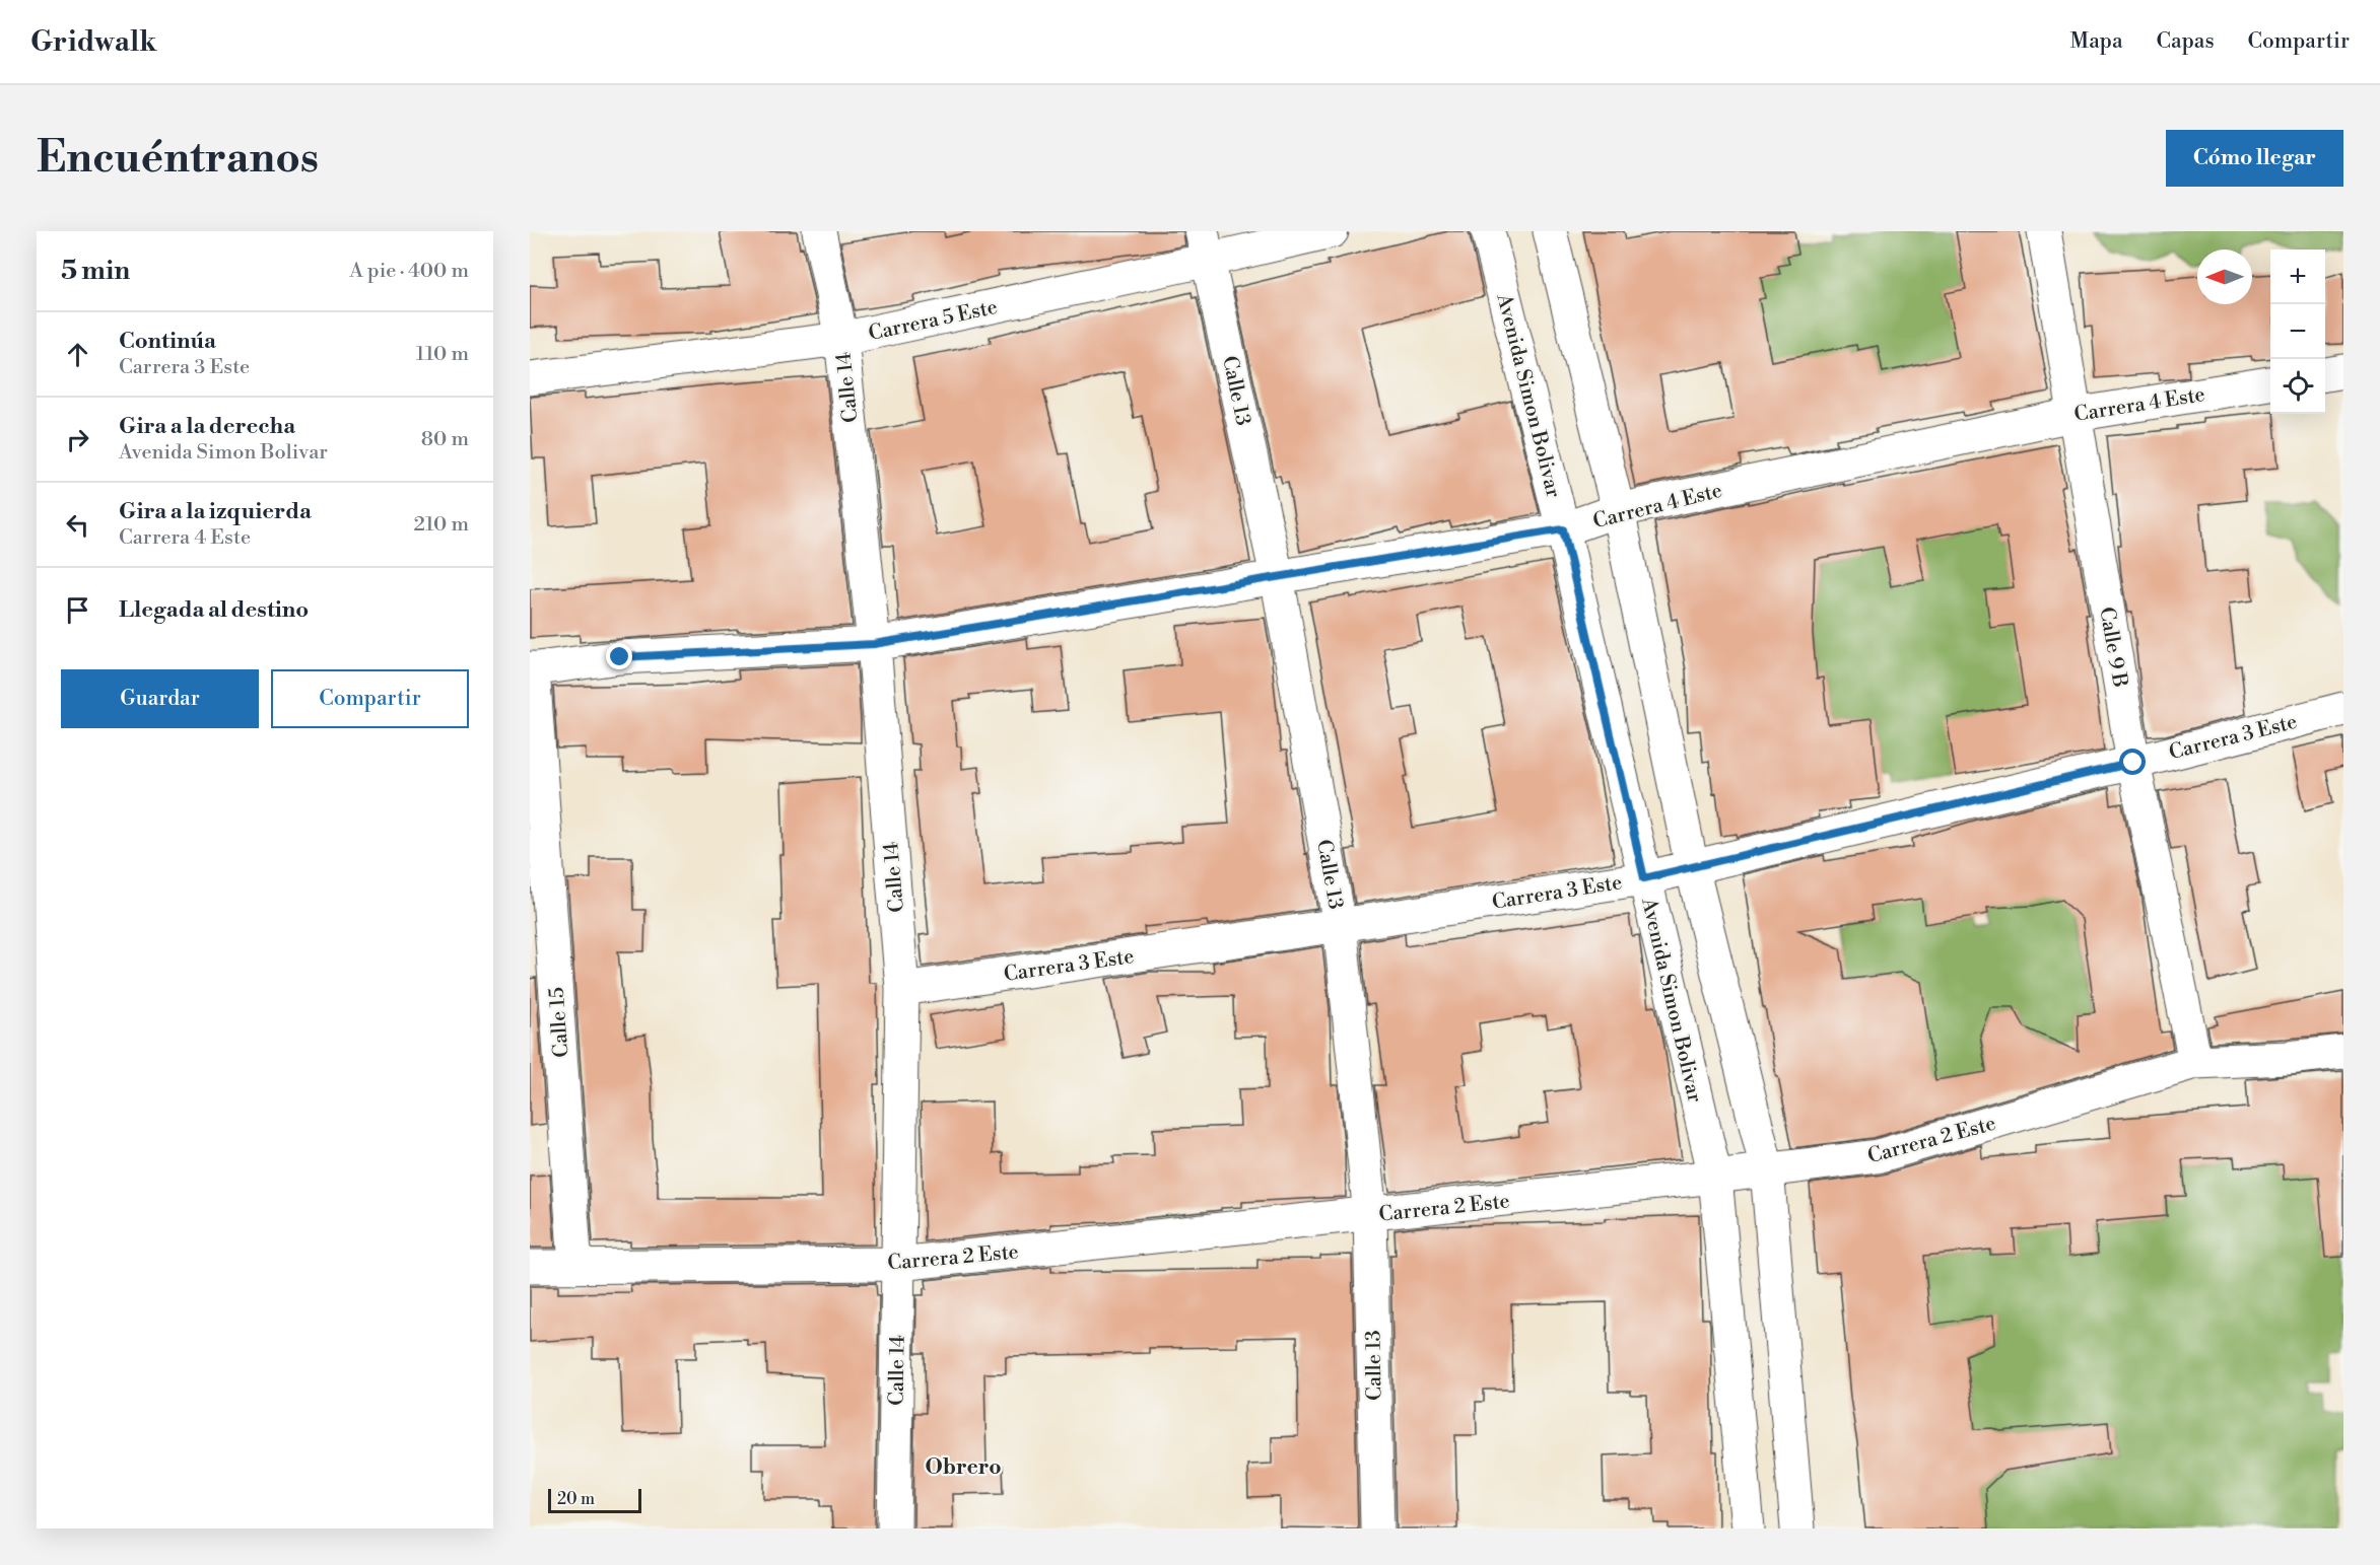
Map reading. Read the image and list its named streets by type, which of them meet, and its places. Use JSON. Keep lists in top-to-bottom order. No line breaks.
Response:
{"streets":{"street":["Carrera 5 Este","Calle 14","Calle 13","Avenida Simon Bolivar","Carrera 4 Este","Calle 9 B","Carrera 3 Este","Calle 15","Carrera 2 Este"]},"crossings":[["Carrera 5 Este","Calle 14"],["Carrera 5 Este","Calle 13"],["Calle 14","Carrera 4 Este"],["Calle 14","Carrera 3 Este"],["Calle 14","Carrera 2 Este"],["Calle 13","Carrera 4 Este"],["Calle 13","Carrera 3 Este"],["Calle 13","Carrera 2 Este"],["Avenida Simon Bolivar","Carrera 4 Este"],["Avenida Simon Bolivar","Carrera 3 Este"],["Avenida Simon Bolivar","Carrera 2 Este"],["Carrera 4 Este","Calle 9 B"],["Carrera 4 Este","Calle 15"],["Calle 9 B","Carrera 3 Este"],["Calle 9 B","Carrera 2 Este"],["Calle 15","Carrera 2 Este"]],"districts":["Obrero"],"scale_bar":"20 m","north":"left","page":{"header":"Gridwalk","nav":["Mapa","Capas","Compartir"],"buttons":["Cómo llegar",["Guardar","Compartir"]],"title":"Encuéntranos","heading":["5 min","A pie · 400 m"],"map_buttons":["+","−"],"list":[["Continúa","Carrera 3 Este","110 m"],["Gira a la derecha","Avenida Simon Bolivar","80 m"],["Gira a la izquierda","Carrera 4 Este","210 m"],"Llegada al destino"],"scale":"20 m"}}
